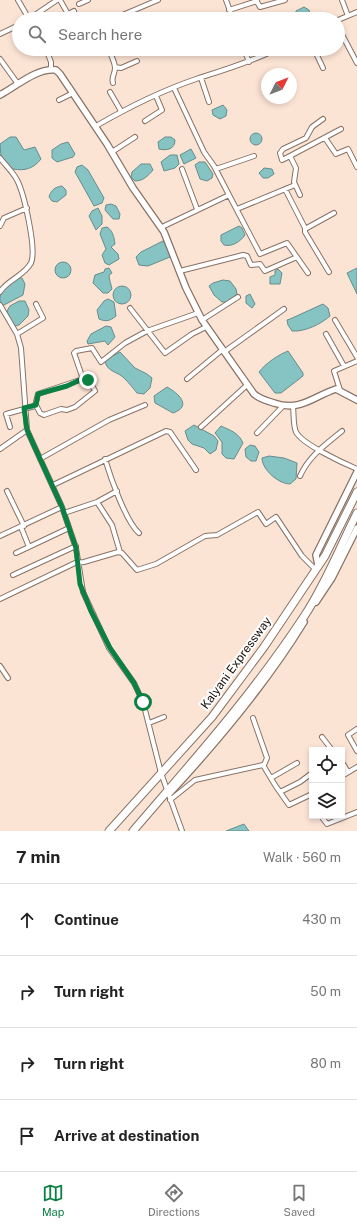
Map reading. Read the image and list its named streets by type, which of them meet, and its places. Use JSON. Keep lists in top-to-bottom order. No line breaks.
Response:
{"streets":{"highway":["Kalyani Expressway"]},"north":"top right","page":{"search":"Search here","heading":["7 min","Walk · 560 m"],"list":[["Continue","430 m"],["Turn right","50 m"],["Turn right","80 m"],"Arrive at destination"],"nav":["Map","Directions","Saved"]}}
